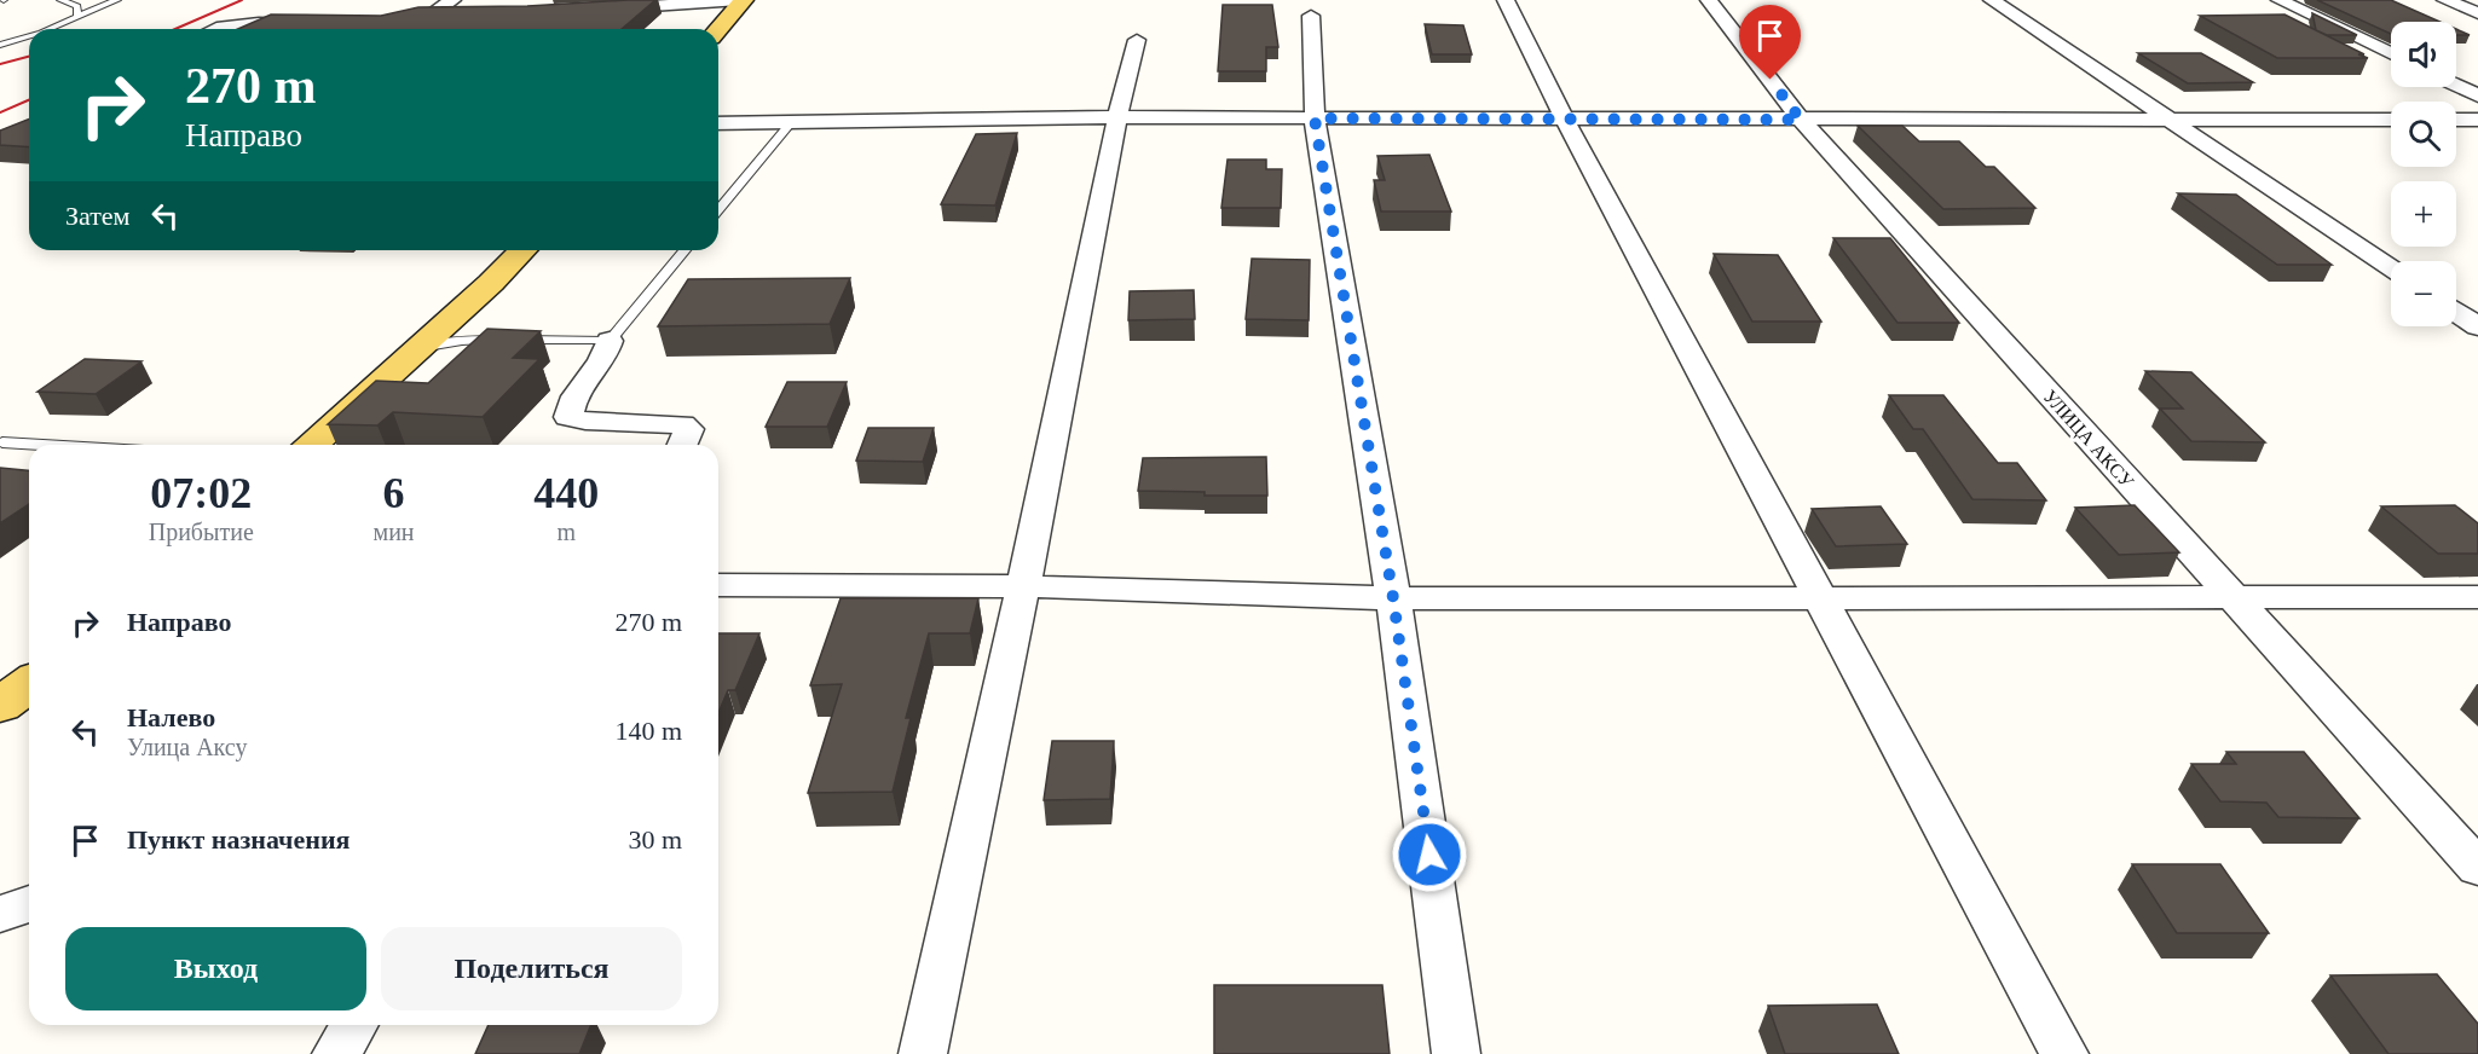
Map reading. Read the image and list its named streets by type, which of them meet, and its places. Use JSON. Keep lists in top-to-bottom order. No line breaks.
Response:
{"streets":{"street":["УЛИЦА АКСУ"]},"page":{"map_buttons":["+","−"],"turn":["270 m","Направо"],"then":"Затем","eta":["07:02","Прибытие","6","мин","440","m"],"list":[{"name":"Направо","value":"270 m"},{"name":"Налево","note":"Улица Аксу","value":"140 m"},{"name":"Пункт назначения","value":"30 m"}],"buttons":["Выход","Поделиться"]}}
